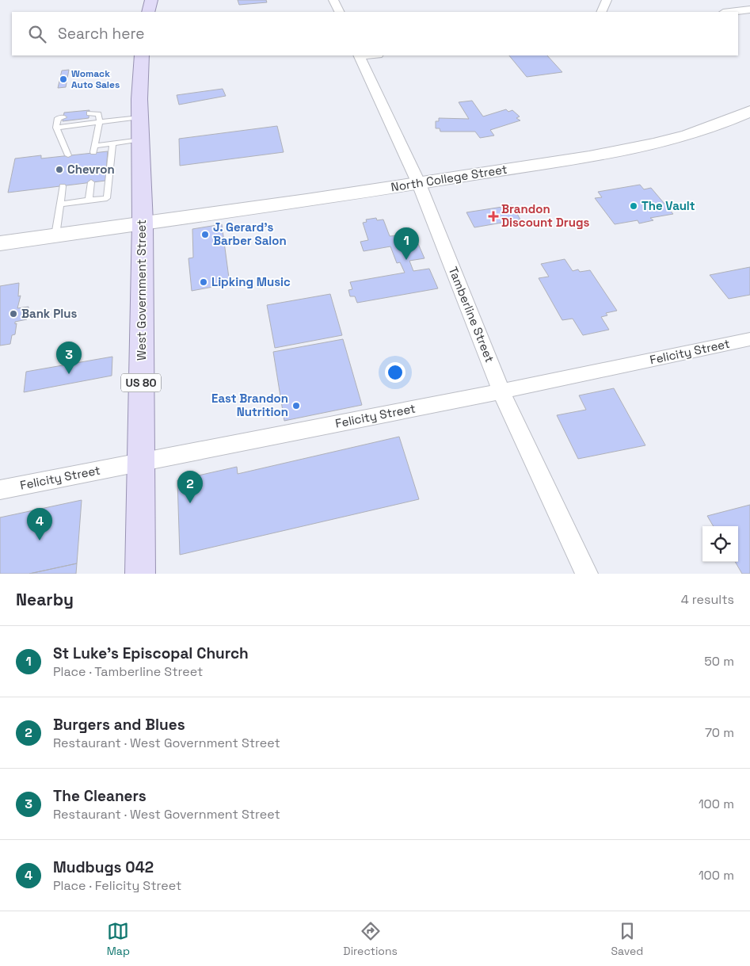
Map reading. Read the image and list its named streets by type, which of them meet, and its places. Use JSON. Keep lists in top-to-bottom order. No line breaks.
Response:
{"streets":{"main road":["North College Street","West Government Street","US 80"],"street":["Tamberline Street","Felicity Street"]},"crossings":[["North College Street","West Government Street"],["North College Street","Tamberline Street"],["West Government Street","Felicity Street"],["Tamberline Street","Felicity Street"]],"places":{"other":["Womack Auto Sales","Chevron","The Vault","J. Gerard's Barber Salon","Lipking Music","Bank Plus","East Brandon Nutrition"],"health":["Brandon Discount Drugs"]},"page":{"search":"Search here","pins":["1","3","2","4"],"heading":["Nearby","4 results"],"list":[{"mark":"1","name":"St Luke's Episcopal Church","note":"Place · Tamberline Street","value":"50 m"},{"mark":"2","name":"Burgers and Blues","note":"Restaurant · West Government Street","value":"70 m"},{"mark":"3","name":"The Cleaners","note":"Restaurant · West Government Street","value":"100 m"},{"mark":"4","name":"Mudbugs 042","note":"Place · Felicity Street","value":"100 m"}],"nav":["Map","Directions","Saved"]}}
